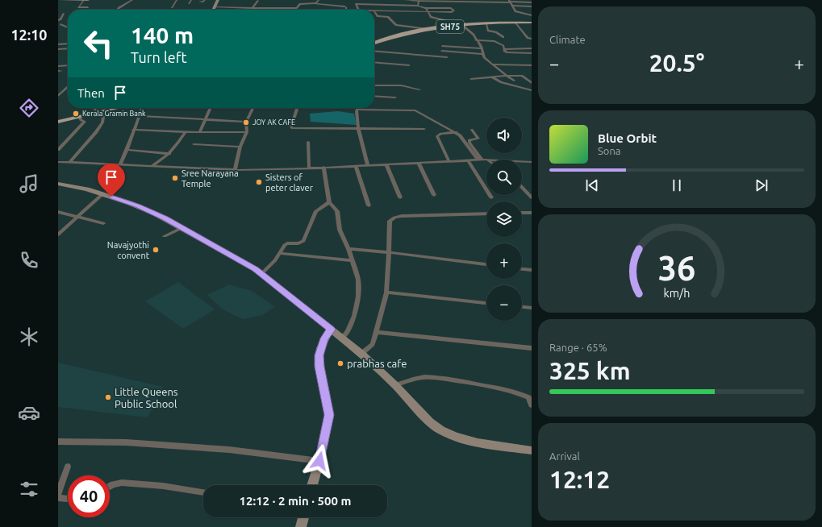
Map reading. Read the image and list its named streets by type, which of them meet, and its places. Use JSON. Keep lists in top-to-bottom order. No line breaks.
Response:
{"streets":{"main road":["SH75"]},"places":["Kerala Gramin Bank","JOY AK CAFE","Sree Narayana Temple","Sisters of peter claver","Navajyothi convent","prabhas cafe","Little Queens Public School"],"page":{"tabs":"12:10","tile":["Climate",["Range · 65%","325 km"],["Arrival","12:12"]],"turn":["140 m","Turn left"],"heat":["−","20.5°","+"],"then":"Then","map_buttons":["+","−"],"song":["Blue Orbit","Sona"],"limit":"40","trip":"12:12 · 2 min · 500 m","gauge":["36","km/h"]}}
